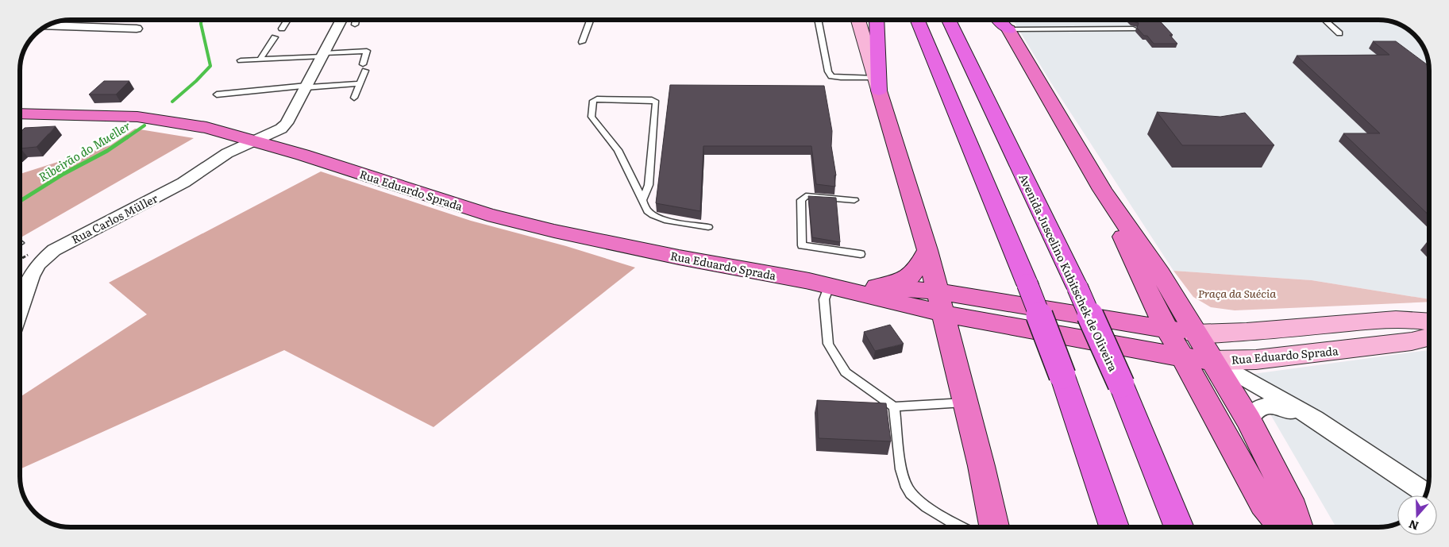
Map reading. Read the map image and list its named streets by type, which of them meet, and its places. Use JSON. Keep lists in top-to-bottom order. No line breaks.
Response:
{"streets":{"highway":["Avenida Juscelino Kubitschek de Oliveira"],"main road":["Rua Eduardo Sprada"],"street":["Rua Carlos Müller"]},"crossings":[["Rua Eduardo Sprada","Rua Carlos Müller"]],"water":["Ribeirão do Mueller"],"parks":["Praça da Suécia"],"north":"bottom"}
